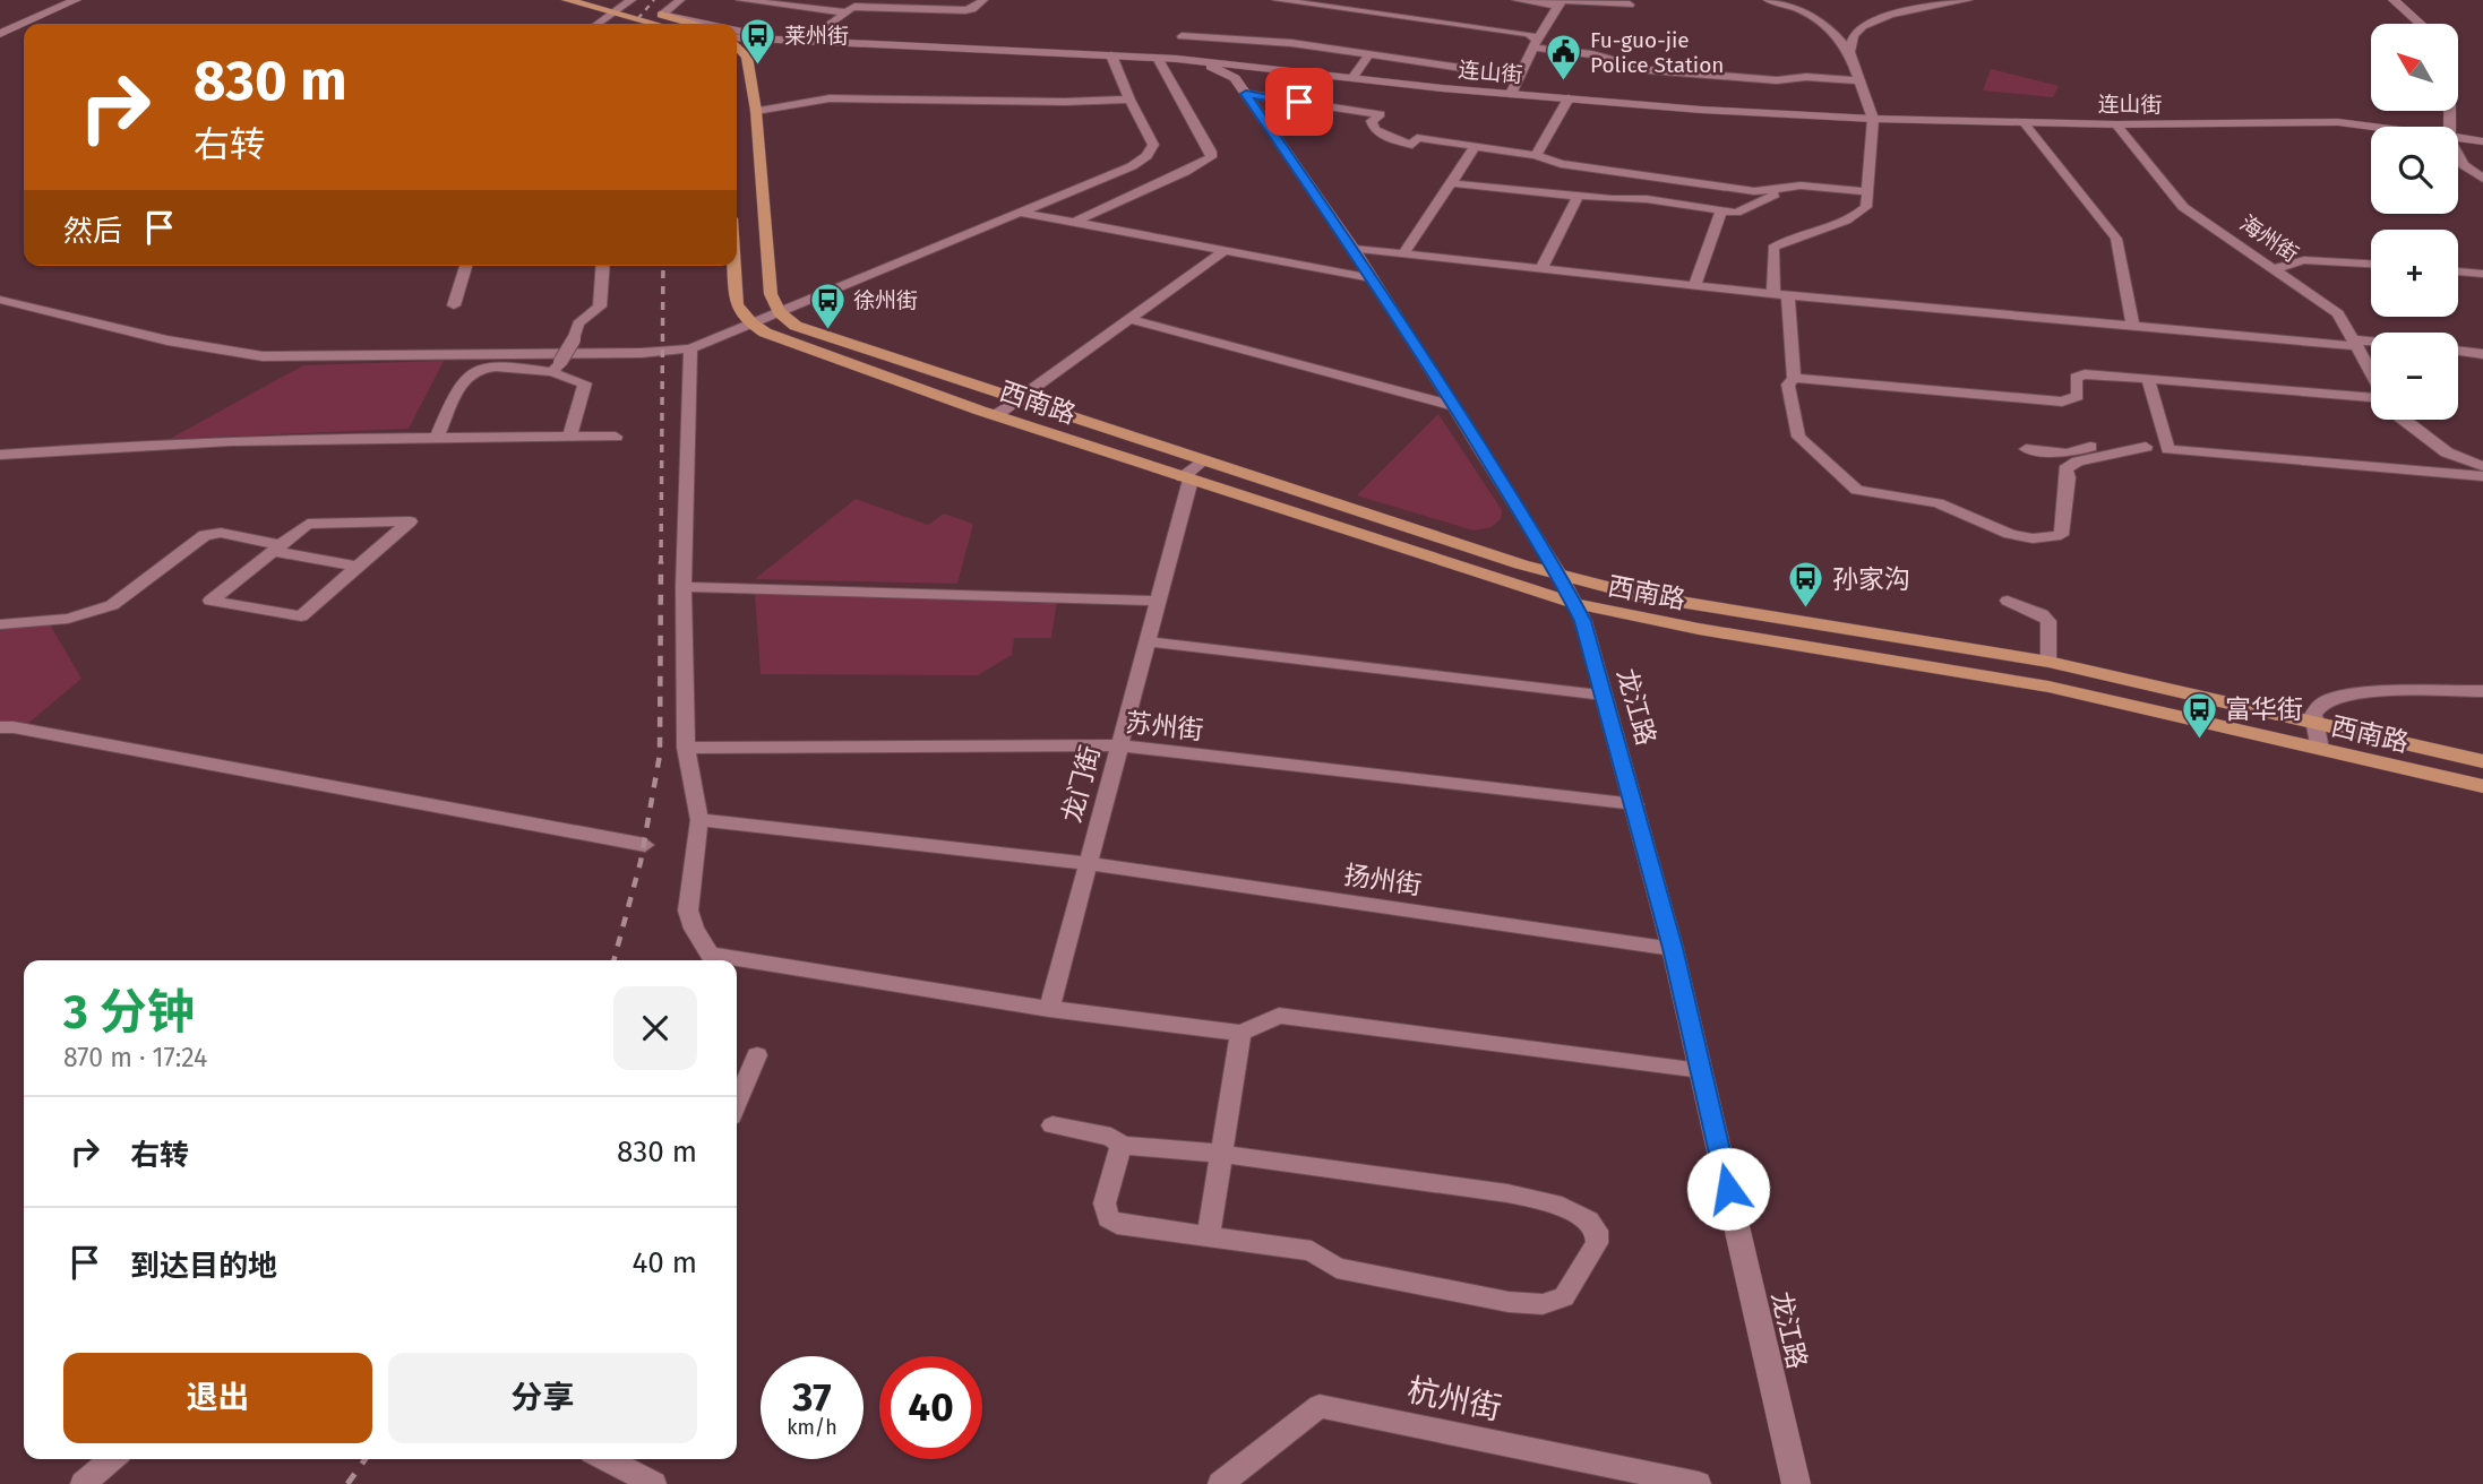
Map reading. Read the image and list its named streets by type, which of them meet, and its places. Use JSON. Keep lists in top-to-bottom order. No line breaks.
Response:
{"streets":{"main road":["西南路"],"street":["连山街","海州街","龙江路","苏州街","龙门街","扬州街","杭州街"]},"crossings":[["连山街","海州街"],["西南路","龙江路"],["西南路","龙门街"],["龙江路","苏州街"],["龙江路","扬州街"],["苏州街","龙门街"],["龙门街","扬州街"]],"places":{"bus stop":["莱州街","徐州街","孙家沟","富华街"],"public building":["Fu-guo-jie Police Station"]},"north":"top left","page":{"map_buttons":["+","−"],"turn":["830 m","右转"],"then":"然后","heading":["3 分钟","870 m · 17:24"],"list":[{"name":"右转","value":"830 m"},{"name":"到达目的地","value":"40 m"}],"buttons":["退出","分享"],"speed":"37 km/h","limit":"40"}}
